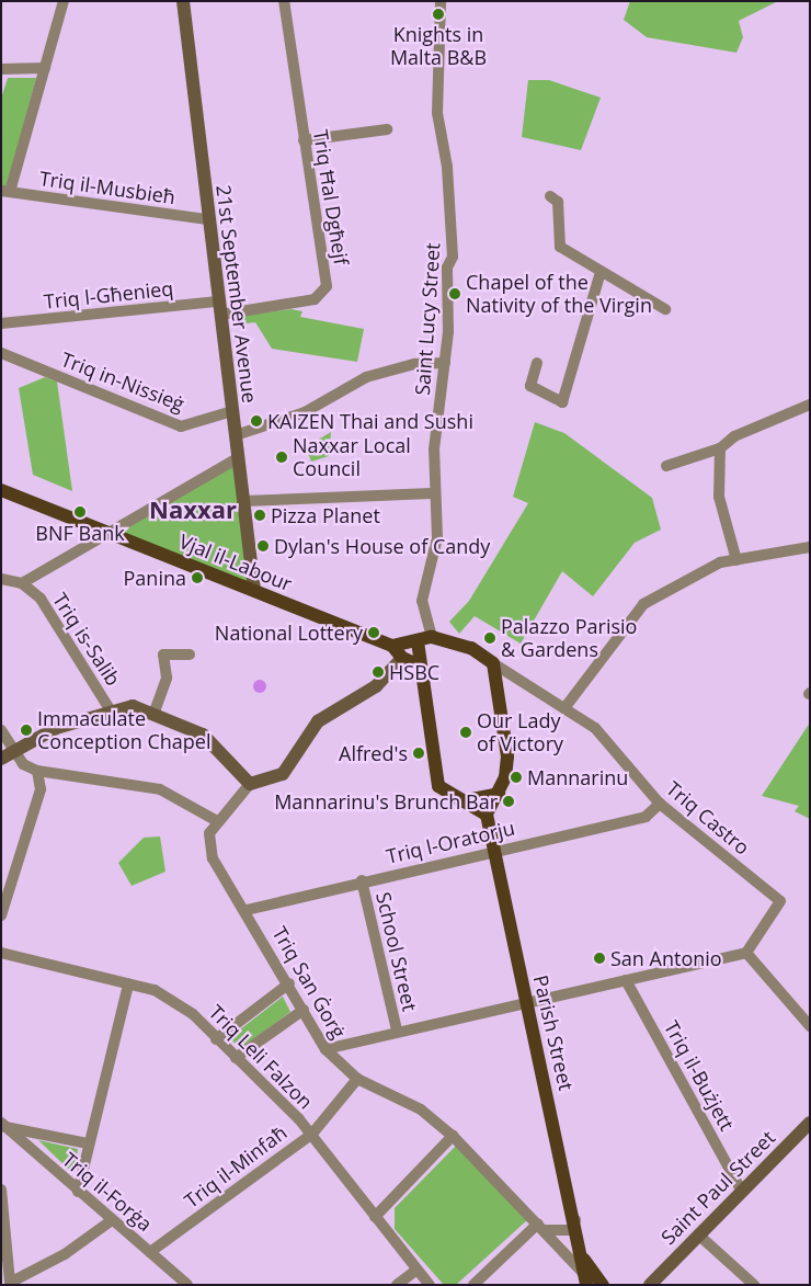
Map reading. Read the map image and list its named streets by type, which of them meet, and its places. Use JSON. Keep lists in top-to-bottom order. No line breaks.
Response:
{"streets":{"main road":["Vjal il-Labour","Parish Street"],"street":["Triq il-Musbieħ","Triq Ħal Dgħejf","21st September Avenue","Triq l-Għenieq","Saint Lucy Street","Triq in-Nissieġ","Triq is-Salib","Triq Castro","Triq l-Oratorju","School Street","Triq San Ġorġ","Triq Leli Falzon","Triq il-Bużjett","Triq il-Minfaħ","Saint Paul Street","Triq il-Forġa"]},"crossings":[["Triq il-Musbieħ","21st September Avenue"],["Triq Ħal Dgħejf","21st September Avenue"],["Triq Ħal Dgħejf","Triq l-Għenieq"],["21st September Avenue","Triq l-Għenieq"],["21st September Avenue","Triq in-Nissieġ"],["21st September Avenue","Vjal il-Labour"],["Triq Castro","Triq l-Oratorju"],["Triq l-Oratorju","School Street"],["Triq l-Oratorju","Triq San Ġorġ"],["Triq l-Oratorju","Parish Street"],["Triq San Ġorġ","Parish Street"],["Triq San Ġorġ","Triq il-Minfaħ"],["Triq Leli Falzon","Triq il-Minfaħ"],["Triq il-Bużjett","Saint Paul Street"],["Triq il-Minfaħ","Triq il-Forġa"]],"districts":["Naxxar"],"places":["Knights in Malta B&B","Chapel of the Nativity of the Virgin","KAIZEN Thai and Sushi","Naxxar Local Council","BNF Bank","Pizza Planet","Dylan's House of Candy","Panina","National Lottery","Palazzo Parisio & Gardens","HSBC","Immaculate Conception Chapel","Our Lady of Victory","Alfred's","Mannarinu","Mannarinu's Brunch Bar","San Antonio"]}
